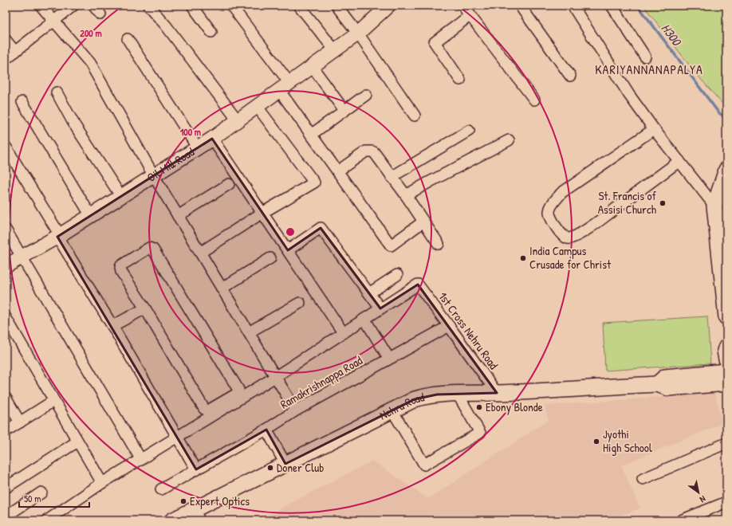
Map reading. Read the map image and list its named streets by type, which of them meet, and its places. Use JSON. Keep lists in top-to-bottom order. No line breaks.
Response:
{"streets":{"main road":["Nehru Road"],"street":["Oil Mill Road","1st Cross Nehru Road","Ramakrishnappa Road"]},"crossings":[["1st Cross Nehru Road","Ramakrishnappa Road"],["1st Cross Nehru Road","Nehru Road"]],"districts":["KARIYANNANAPALYA"],"water":["H300"],"places":["St. Francis of Assisi Church","India Campus Crusade for Christ","Ebony Blonde","Jyothi High School","Doner Club","Expert Optics"],"scale_bar":"50 m","north":"bottom right","rings":["200 m","100 m"]}
